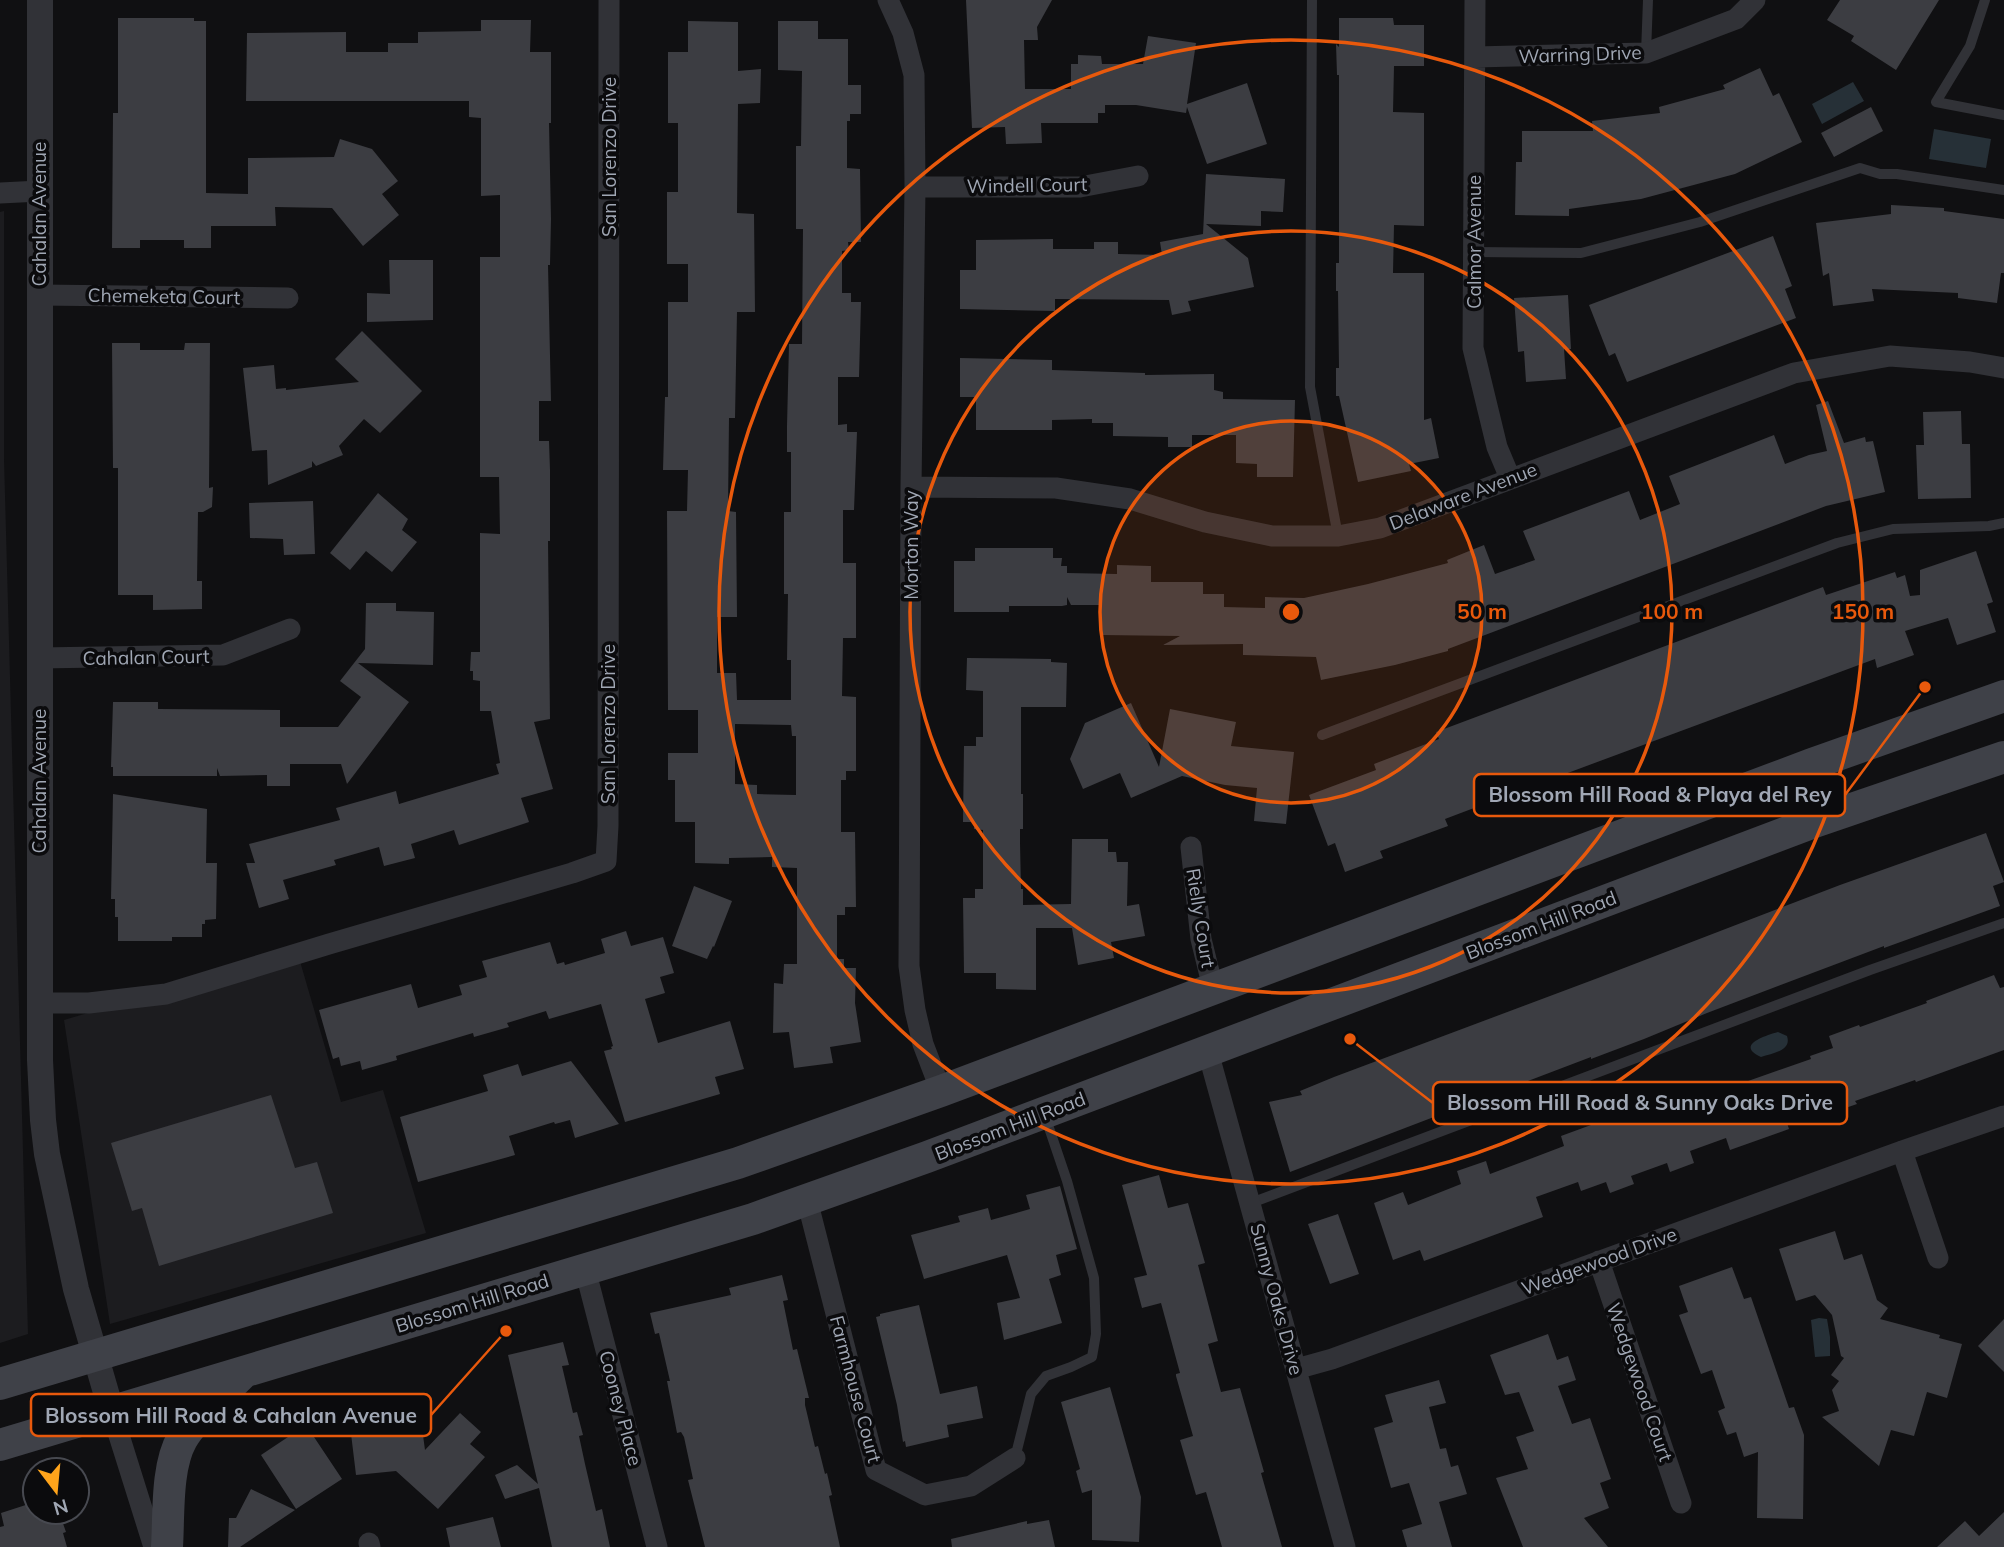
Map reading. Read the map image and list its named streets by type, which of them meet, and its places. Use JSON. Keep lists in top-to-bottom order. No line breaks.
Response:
{"streets":{"main road":["Blossom Hill Road"],"street":["Warring Drive","San Lorenzo Drive","Windell Court","Cahalan Avenue","Calmor Avenue","Chemeketa Court","Delaware Avenue","Morton Way","Cahalan Court","Rielly Court","Wedgewood Drive","Sunny Oaks Drive","Wedgewood Court","Farmhouse Court","Cooney Place"]},"crossings":[["Warring Drive","Calmor Avenue"],["San Lorenzo Drive","Cahalan Avenue"],["Windell Court","Morton Way"],["Cahalan Avenue","Chemeketa Court"],["Cahalan Avenue","Cahalan Court"],["Cahalan Avenue","Blossom Hill Road"],["Calmor Avenue","Delaware Avenue"],["Delaware Avenue","Morton Way"],["Blossom Hill Road","Sunny Oaks Drive"],["Blossom Hill Road","Farmhouse Court"],["Blossom Hill Road","Cooney Place"],["Wedgewood Drive","Sunny Oaks Drive"],["Wedgewood Drive","Wedgewood Court"]],"places":["Blossom Hill Road & Playa del Rey","Blossom Hill Road & Sunny Oaks Drive","Blossom Hill Road & Cahalan Avenue"],"north":"bottom","rings":["50 m","100 m","150 m"]}
